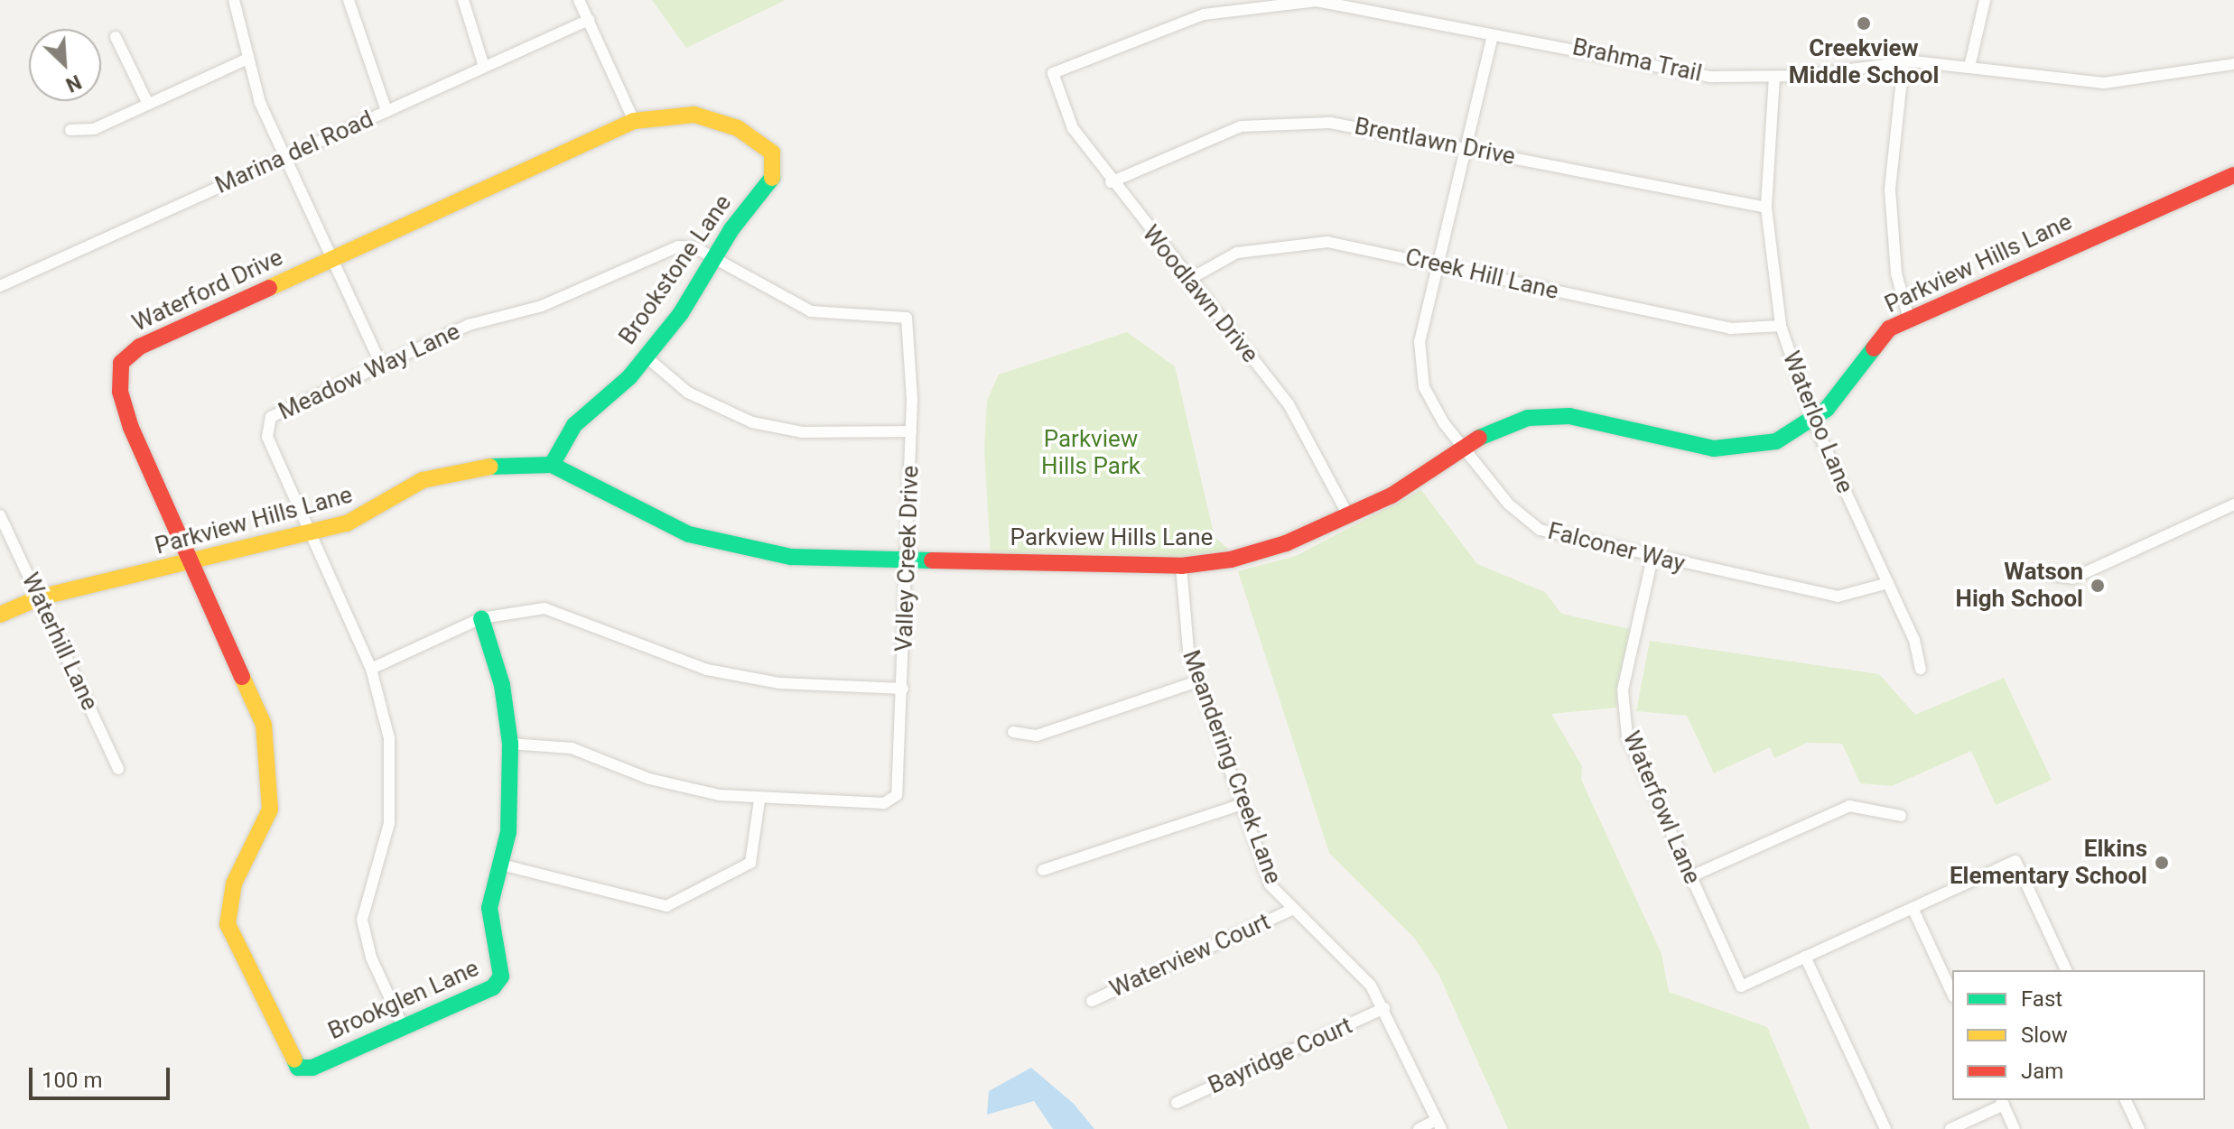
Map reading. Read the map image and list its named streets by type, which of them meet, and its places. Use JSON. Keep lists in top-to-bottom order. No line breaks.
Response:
{"streets":{"street":["Brahma Trail","Brentlawn Drive","Marina del Road","Parkview Hills Lane","Brookstone Lane","Creek Hill Lane","Waterford Drive","Woodlawn Drive","Meadow Way Lane","Waterloo Lane","Falconer Way","Valley Creek Drive","Waterhill Lane","Meandering Creek Lane","Waterfowl Lane","Waterview Court","Brookglen Lane","Bayridge Court"]},"crossings":[["Brahma Trail","Woodlawn Drive"],["Brahma Trail","Waterloo Lane"],["Brahma Trail","Falconer Way"],["Brentlawn Drive","Woodlawn Drive"],["Brentlawn Drive","Waterloo Lane"],["Brentlawn Drive","Falconer Way"],["Parkview Hills Lane","Brookstone Lane"],["Parkview Hills Lane","Waterford Drive"],["Parkview Hills Lane","Woodlawn Drive"],["Parkview Hills Lane","Meadow Way Lane"],["Parkview Hills Lane","Waterloo Lane"],["Parkview Hills Lane","Falconer Way"],["Parkview Hills Lane","Valley Creek Drive"],["Parkview Hills Lane","Waterhill Lane"],["Parkview Hills Lane","Meandering Creek Lane"],["Brookstone Lane","Waterford Drive"],["Brookstone Lane","Meadow Way Lane"],["Creek Hill Lane","Woodlawn Drive"],["Creek Hill Lane","Waterloo Lane"],["Creek Hill Lane","Falconer Way"],["Waterford Drive","Brookglen Lane"],["Meadow Way Lane","Valley Creek Drive"],["Meadow Way Lane","Brookglen Lane"],["Waterloo Lane","Falconer Way"],["Falconer Way","Waterfowl Lane"],["Meandering Creek Lane","Waterview Court"],["Meandering Creek Lane","Bayridge Court"]],"parks":["Parkview Hills Park"],"places":["Creekview Middle School","Watson High School","Elkins Elementary School"],"legend":["Fast","Slow","Jam"],"scale_bar":"100 m","north":"bottom right"}
